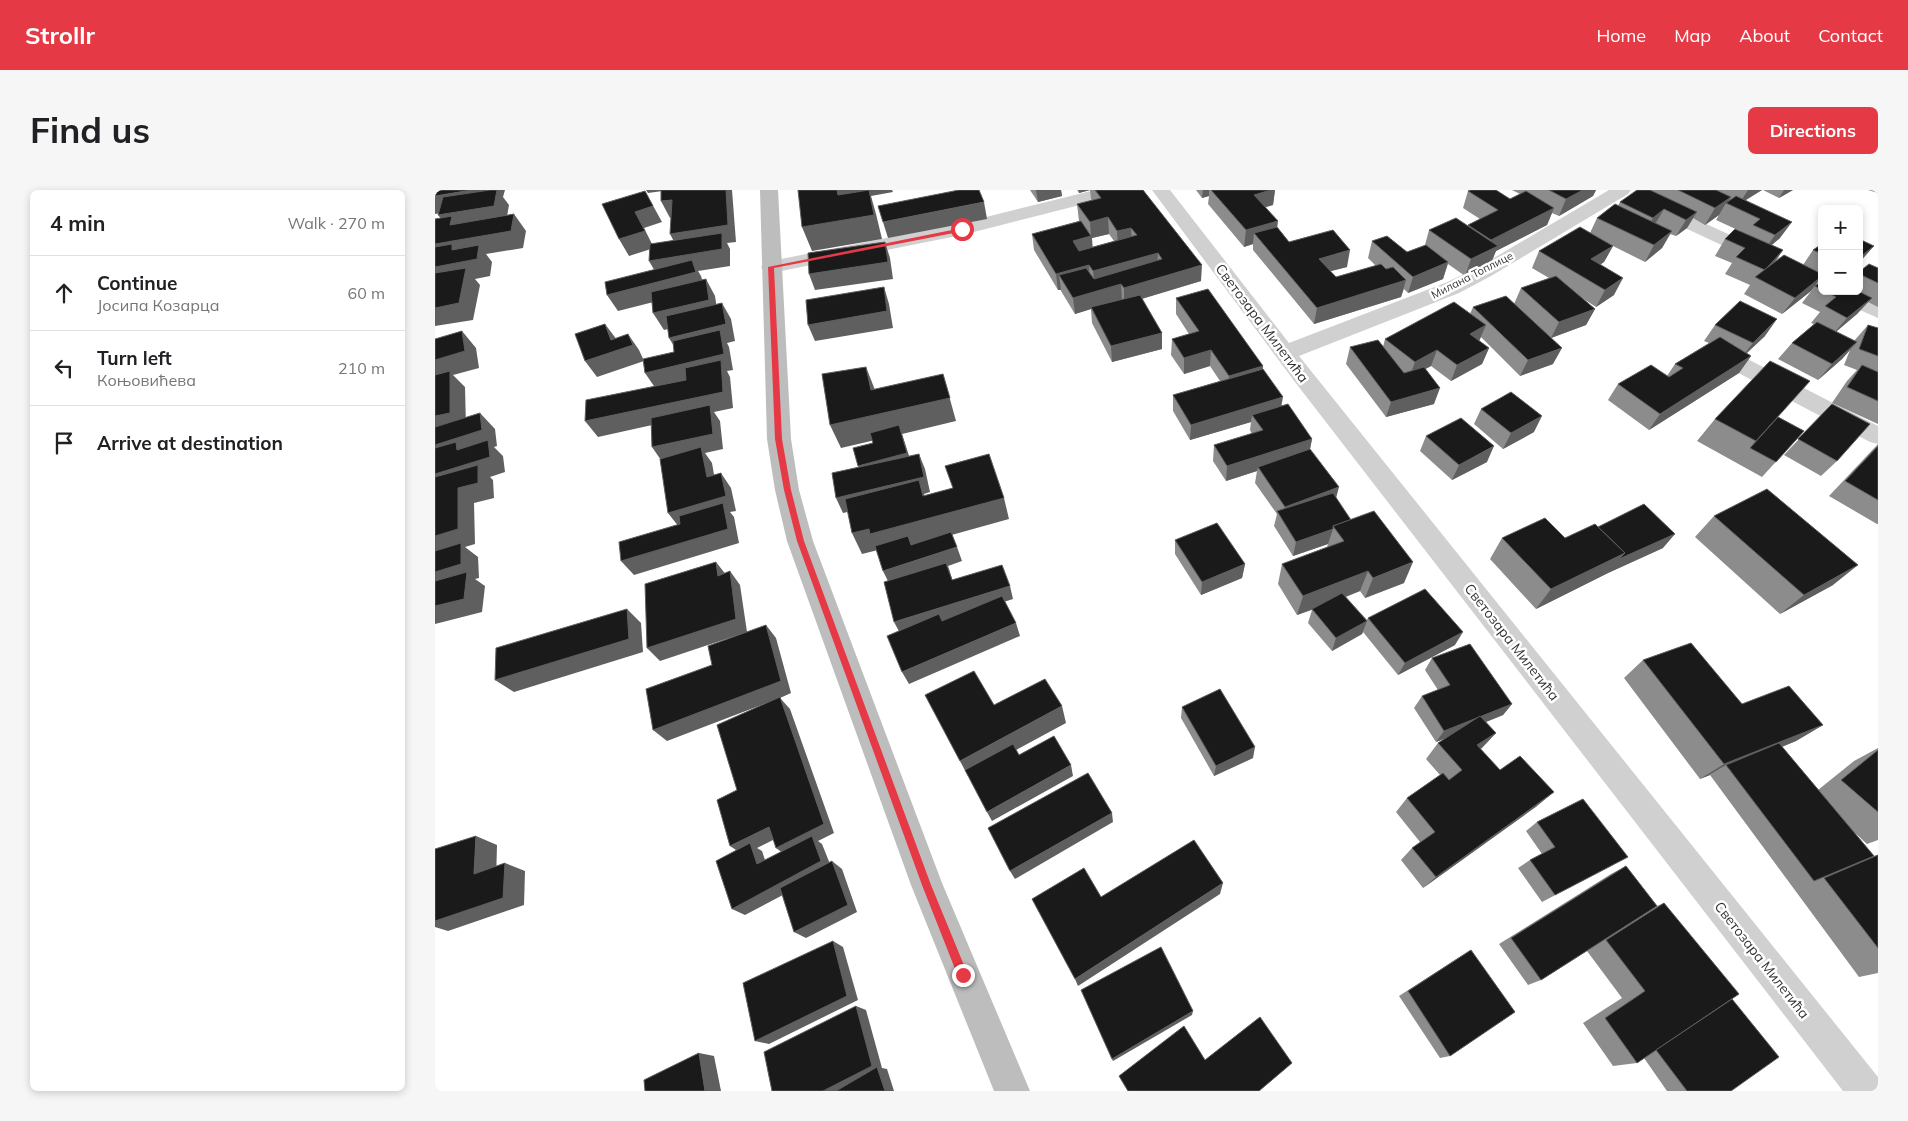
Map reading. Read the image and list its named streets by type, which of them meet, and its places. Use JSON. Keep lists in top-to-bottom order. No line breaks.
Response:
{"streets":{"street":["Милана Топлице","Светозара Милетића"]},"crossings":[["Милана Топлице","Светозара Милетића"]],"page":{"header":"Strollr","nav":["Home","Map","About","Contact"],"buttons":"Directions","title":"Find us","heading":["4 min","Walk · 270 m"],"map_buttons":["+","−"],"list":[["Continue","Јосипа Козарца","60 m"],["Turn left","Коњовићева","210 m"],"Arrive at destination"]}}
